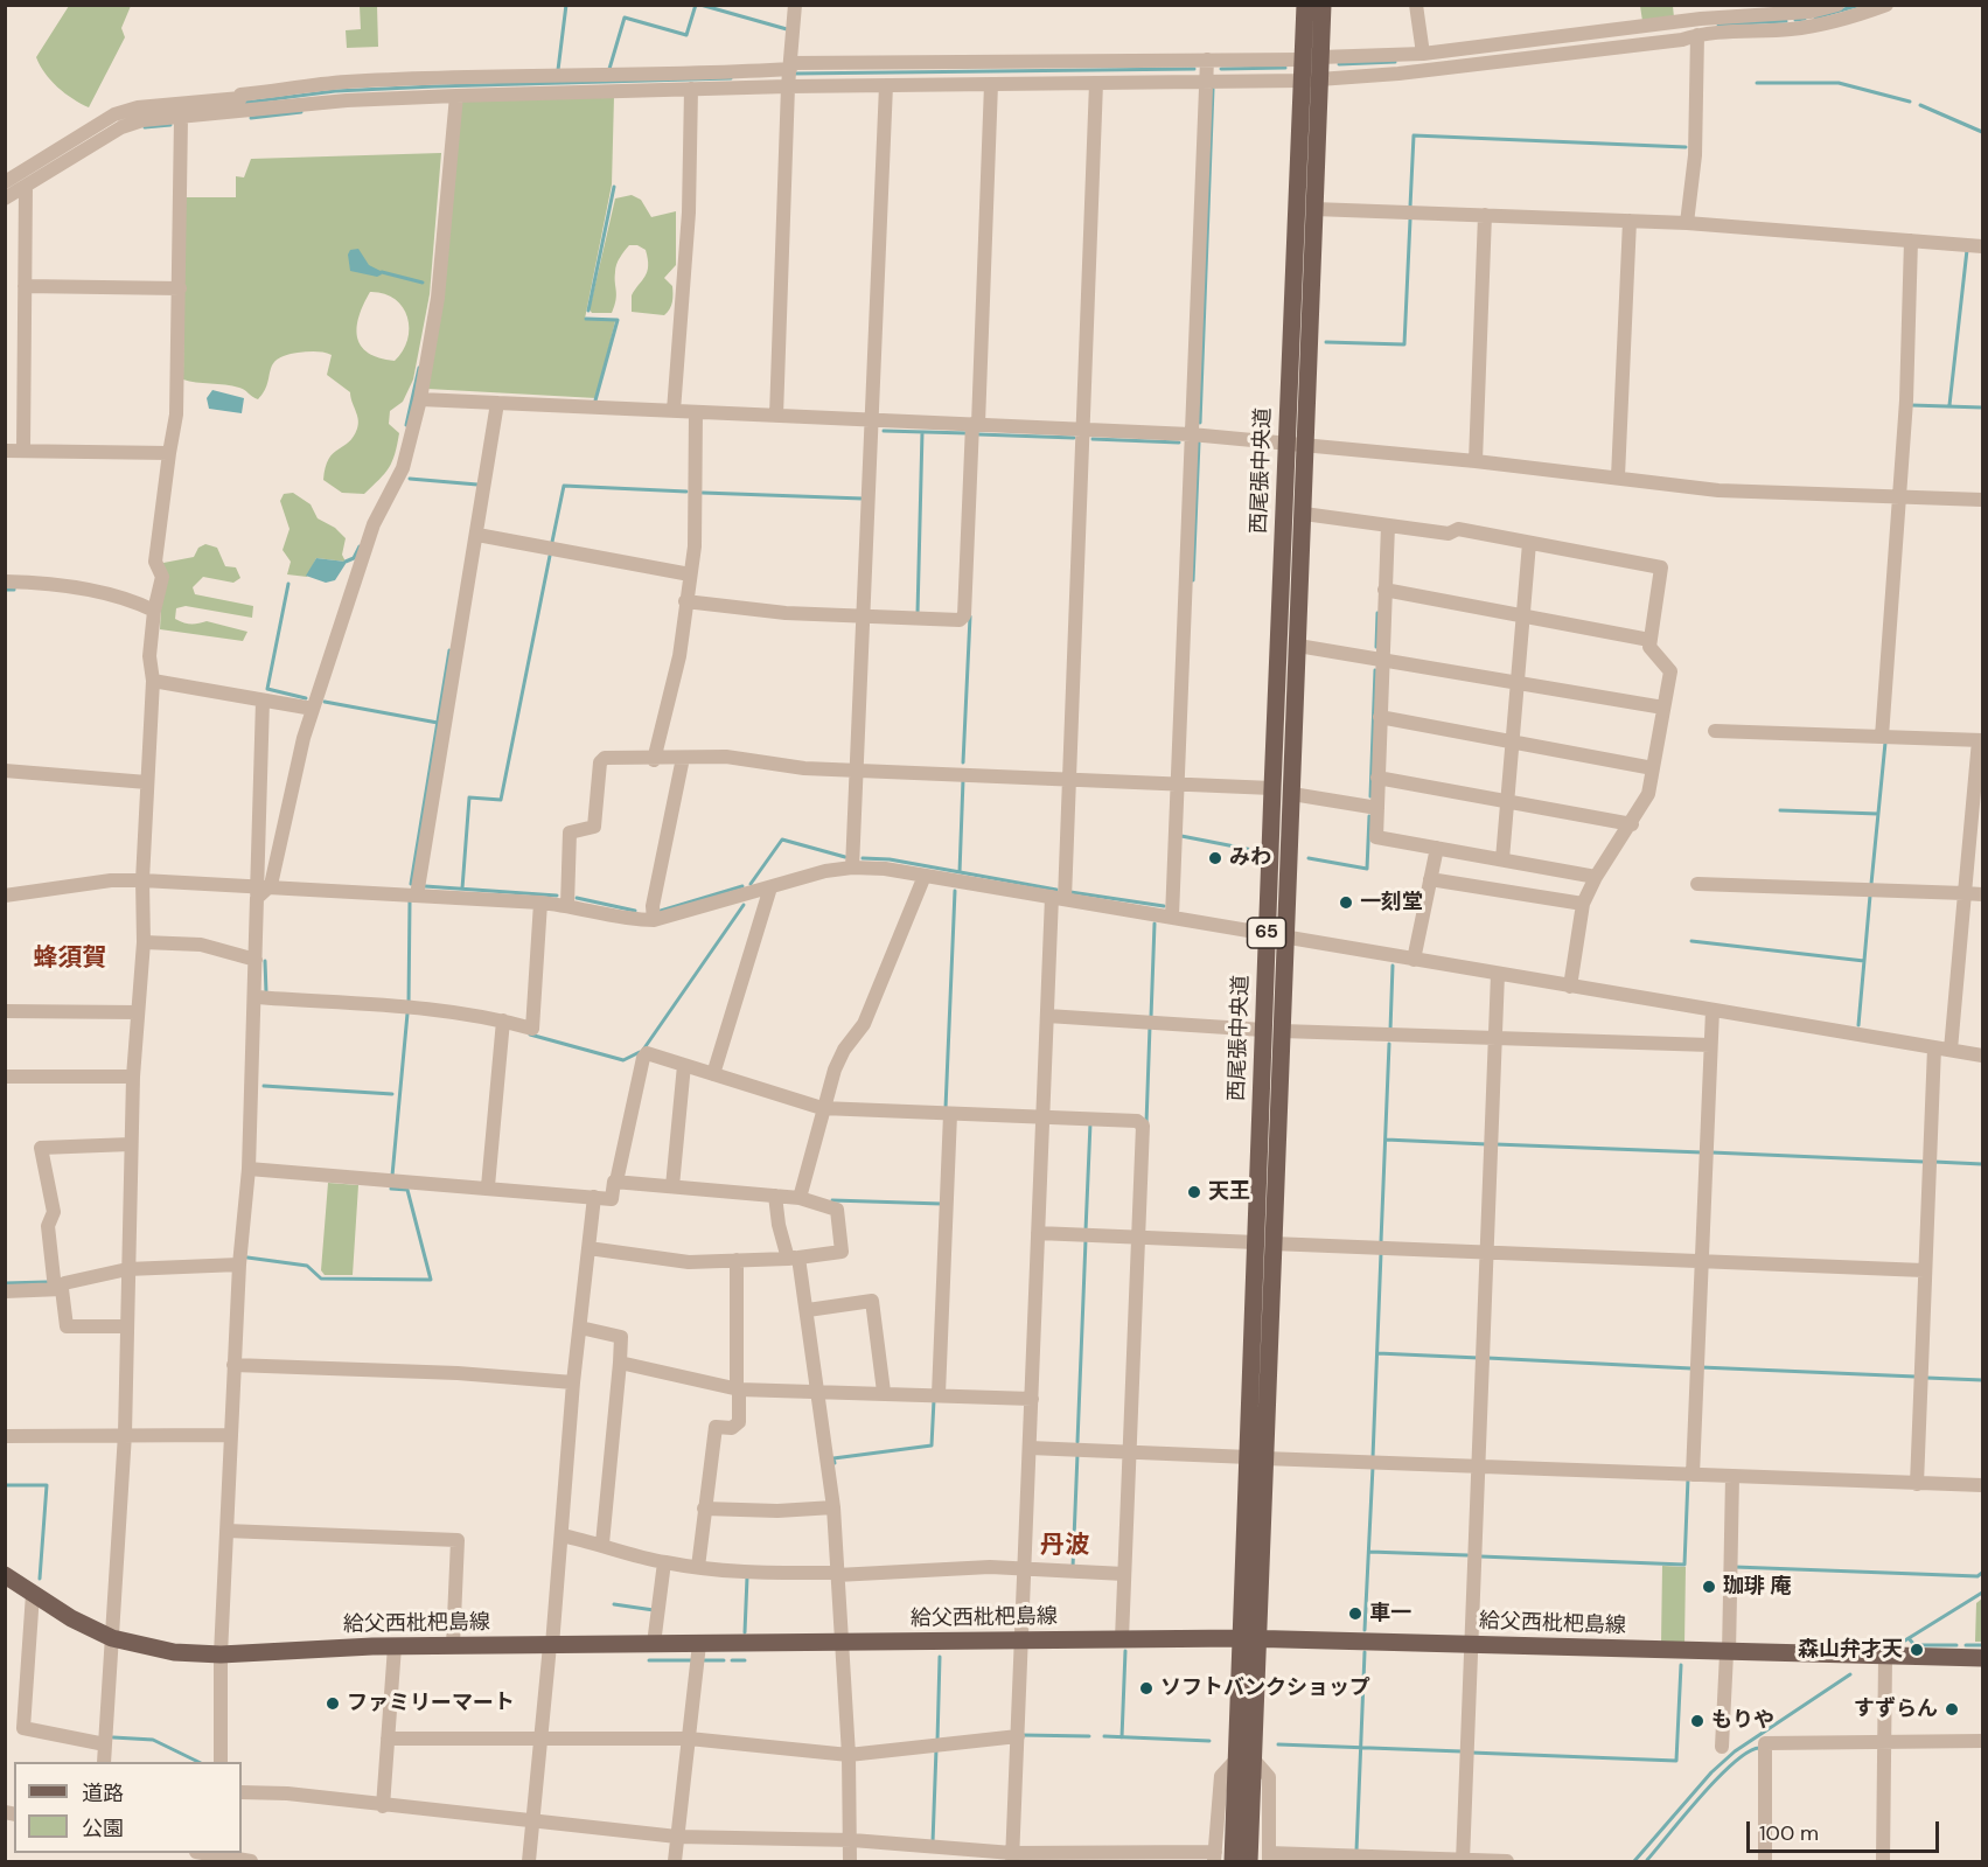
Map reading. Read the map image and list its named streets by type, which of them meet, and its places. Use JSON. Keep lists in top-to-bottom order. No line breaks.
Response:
{"streets":{"main road":["西尾張中央道","65","給父西枇杷島線"]},"crossings":[["西尾張中央道","給父西枇杷島線"]],"districts":["蜂須賀","丹波"],"places":["みわ","一刻堂","天王","珈琲 庵","車一","森山弁才天","ソフトバンクショップ","ファミリーマート","すずらん","もりや"],"legend":["道路","公園"],"scale_bar":"100 m"}
